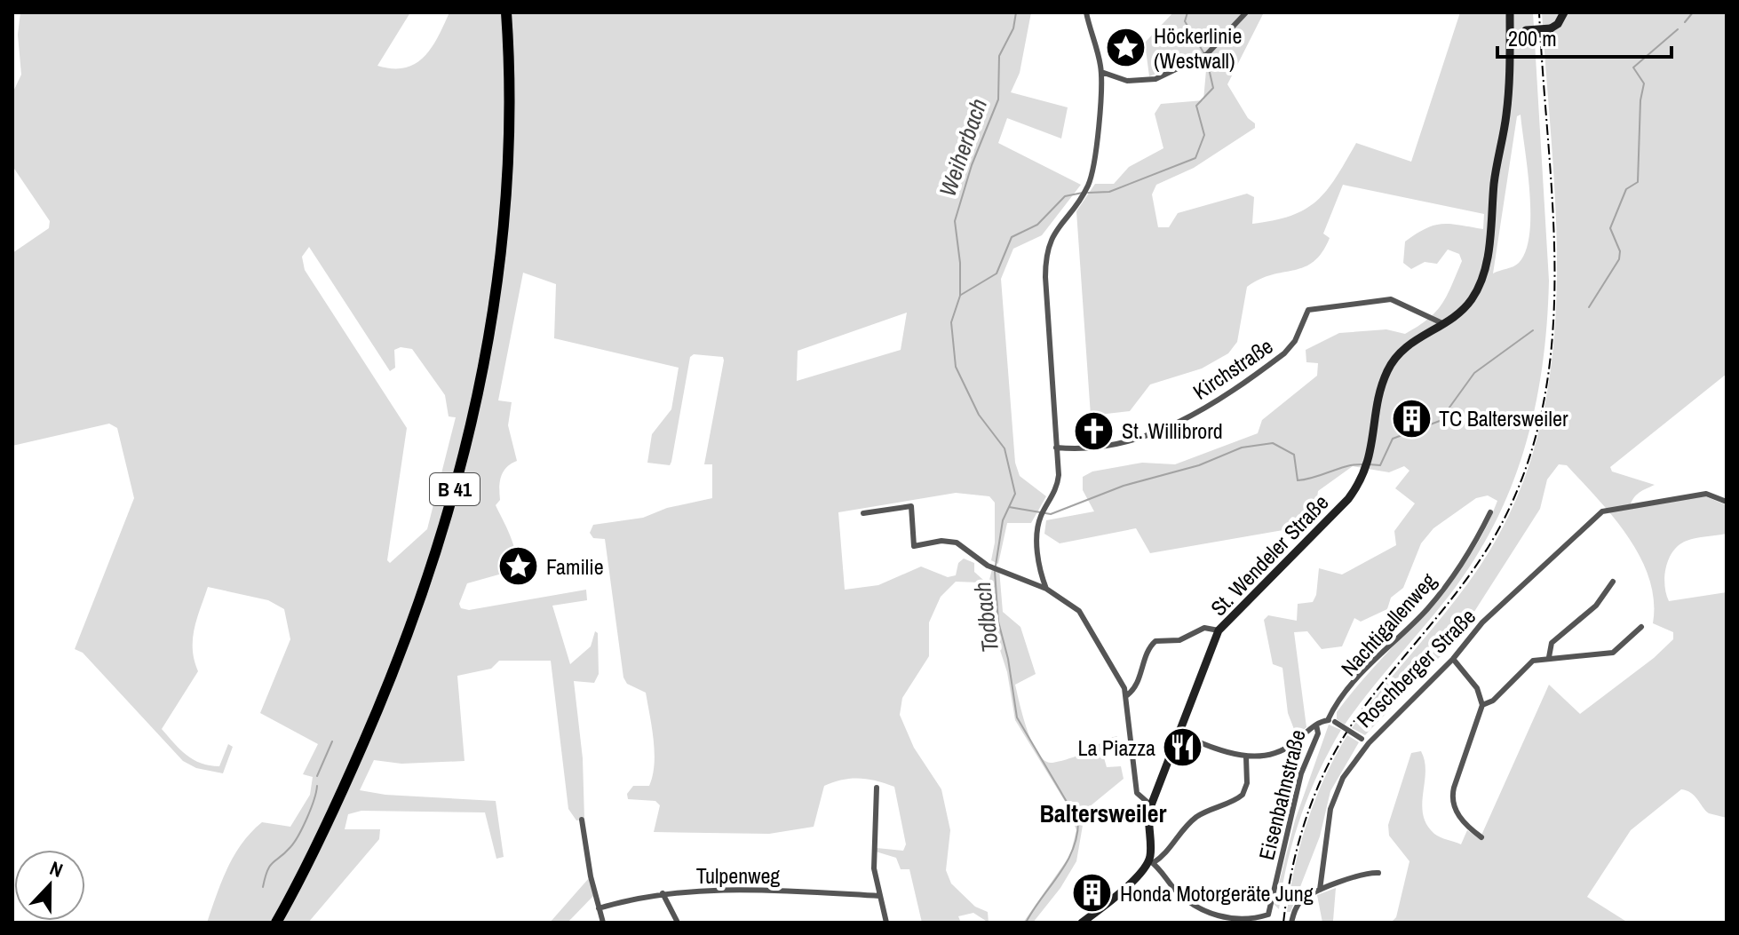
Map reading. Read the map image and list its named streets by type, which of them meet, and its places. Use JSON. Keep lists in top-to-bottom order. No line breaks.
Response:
{"streets":{"highway":["B 41"],"main road":["St. Wendeler Straße"],"street":["Kirchstraße","Nachtigallenweg","Roschberger Straße","Eisenbahnstraße","Tulpenweg"]},"crossings":[["Kirchstraße","St. Wendeler Straße"],["St. Wendeler Straße","Roschberger Straße"],["Nachtigallenweg","Roschberger Straße"],["Roschberger Straße","Eisenbahnstraße"]],"districts":["Baltersweiler"],"water":["Weiherbach","Todbach"],"places":{"place":["Höckerlinie (Westwall)","Familie"],"building":["TC Baltersweiler","Honda Motorgeräte Jung"],"church":["St. Willibrord"],"restaurant":["La Piazza"]},"scale_bar":"200 m","north":"top"}
